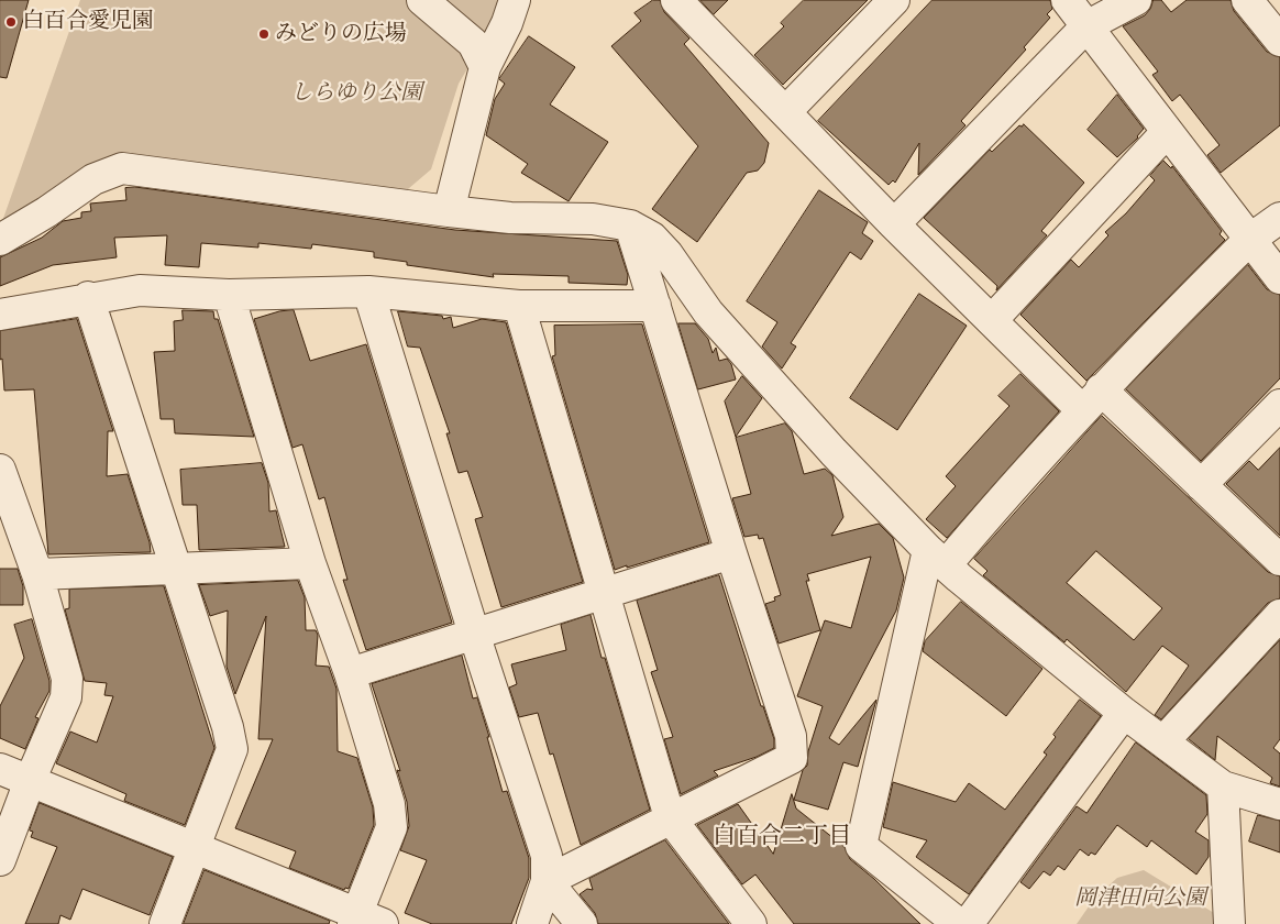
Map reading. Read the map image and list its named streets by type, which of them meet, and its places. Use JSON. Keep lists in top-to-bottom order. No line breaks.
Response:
{"districts":["白百合二丁目"],"parks":["しらゆり公園","岡津田向公園"],"places":["白百合愛児園","みどりの広場"]}
